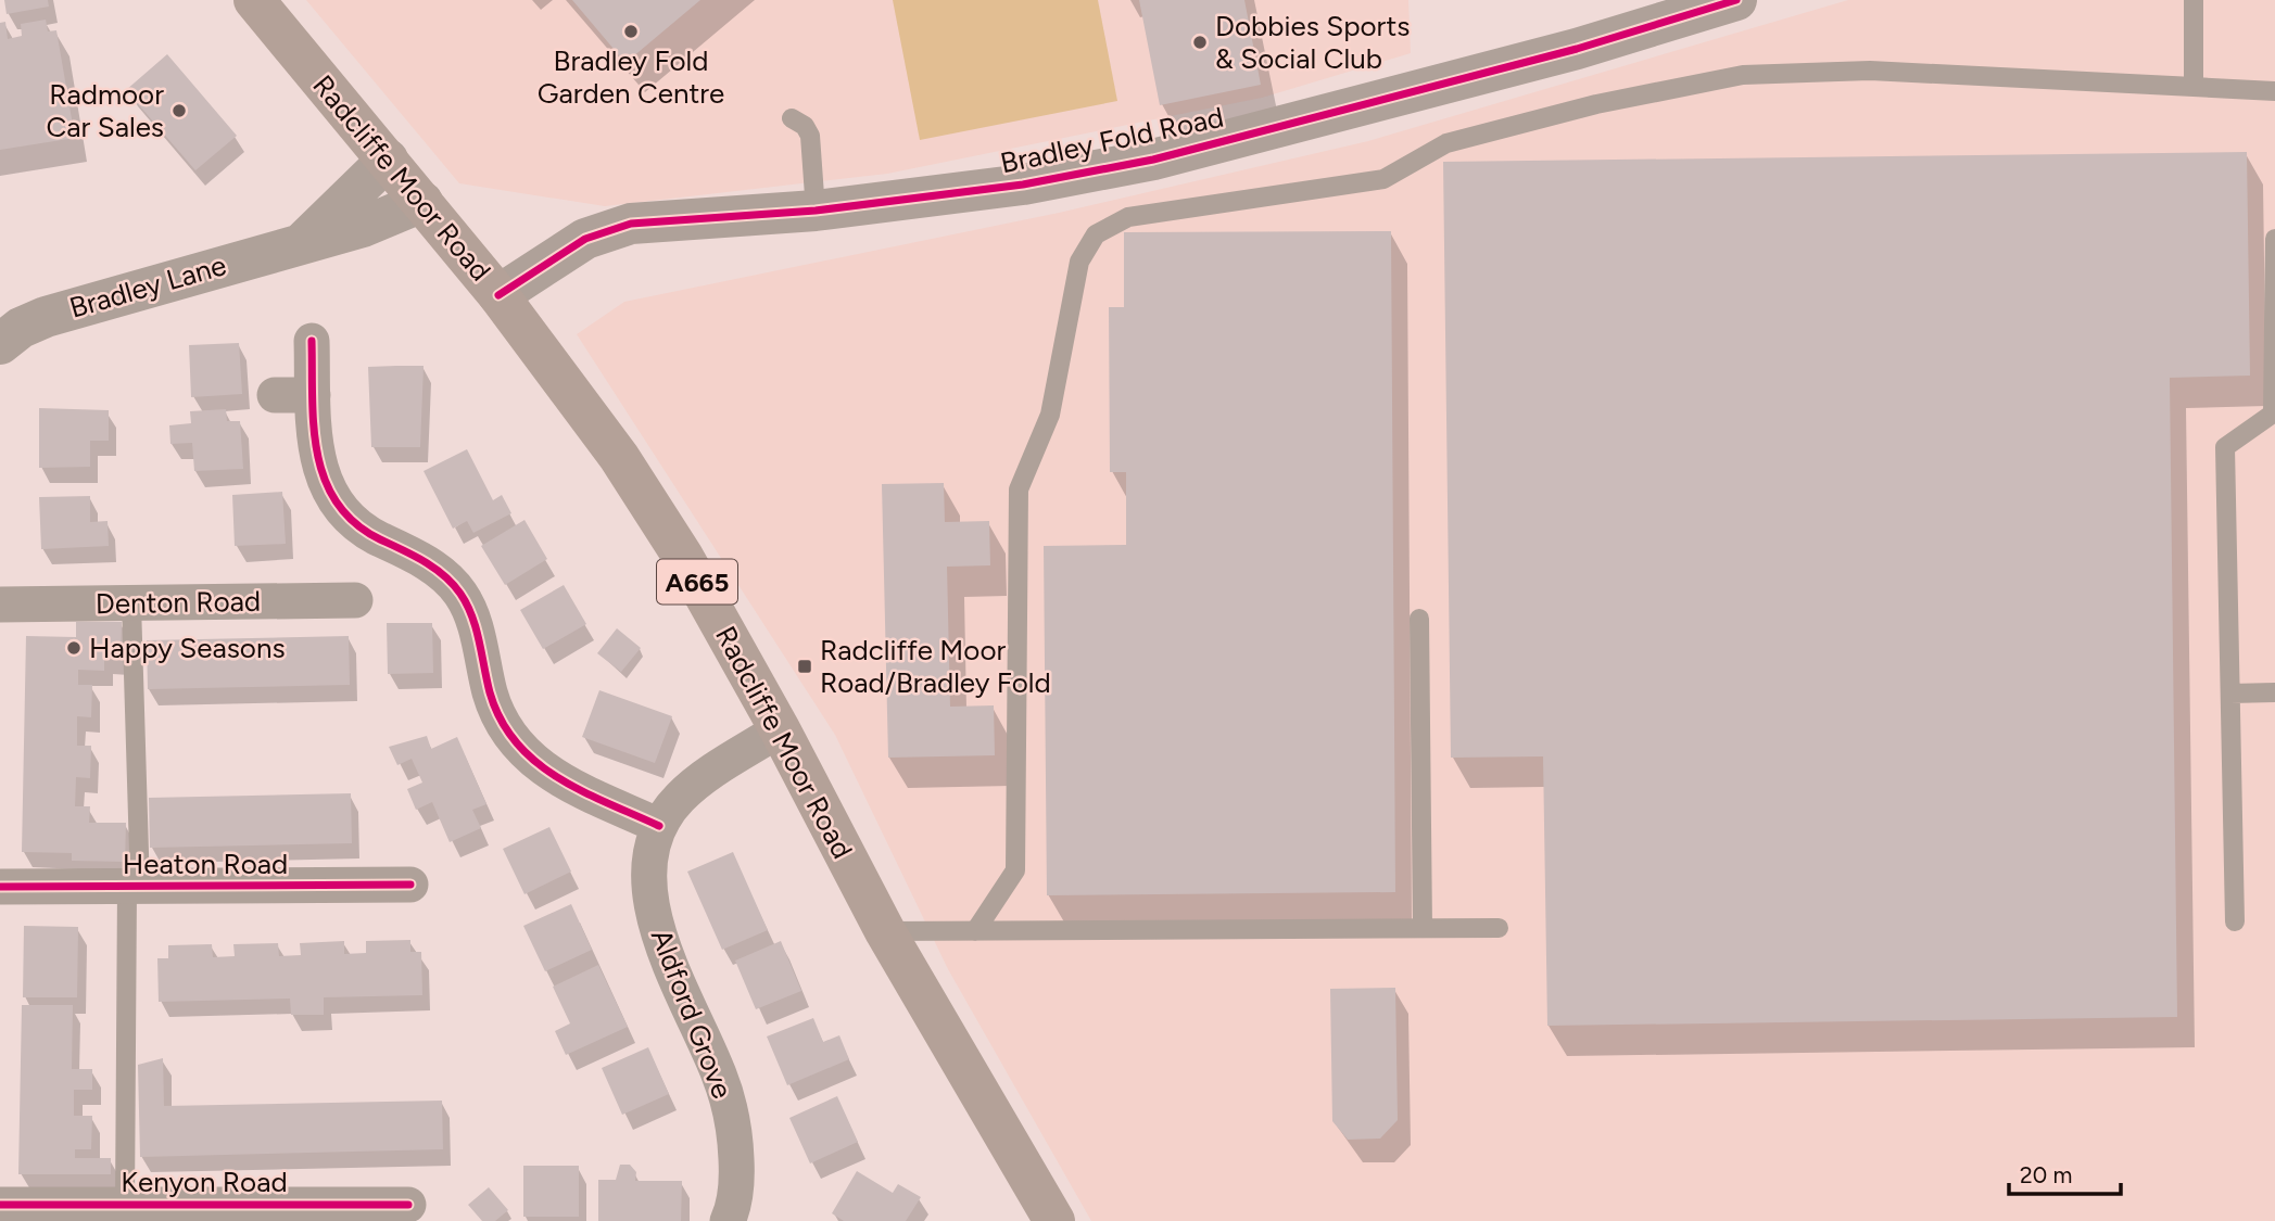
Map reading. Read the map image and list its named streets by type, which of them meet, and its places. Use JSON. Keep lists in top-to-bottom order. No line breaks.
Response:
{"streets":{"main road":["Radcliffe Moor Road","A665"],"street":["Bradley Fold Road","Bradley Lane","Denton Road","Heaton Road","Aldford Grove","Kenyon Road"]},"crossings":[["Bradley Fold Road","Radcliffe Moor Road"],["Radcliffe Moor Road","Bradley Lane"],["Radcliffe Moor Road","Aldford Grove"]],"places":{"other":["Bradley Fold Garden Centre","Dobbies Sports & Social Club","Radmoor Car Sales","Happy Seasons"],"transit":["Radcliffe Moor Road/Bradley Fold"]},"scale_bar":"20 m"}
